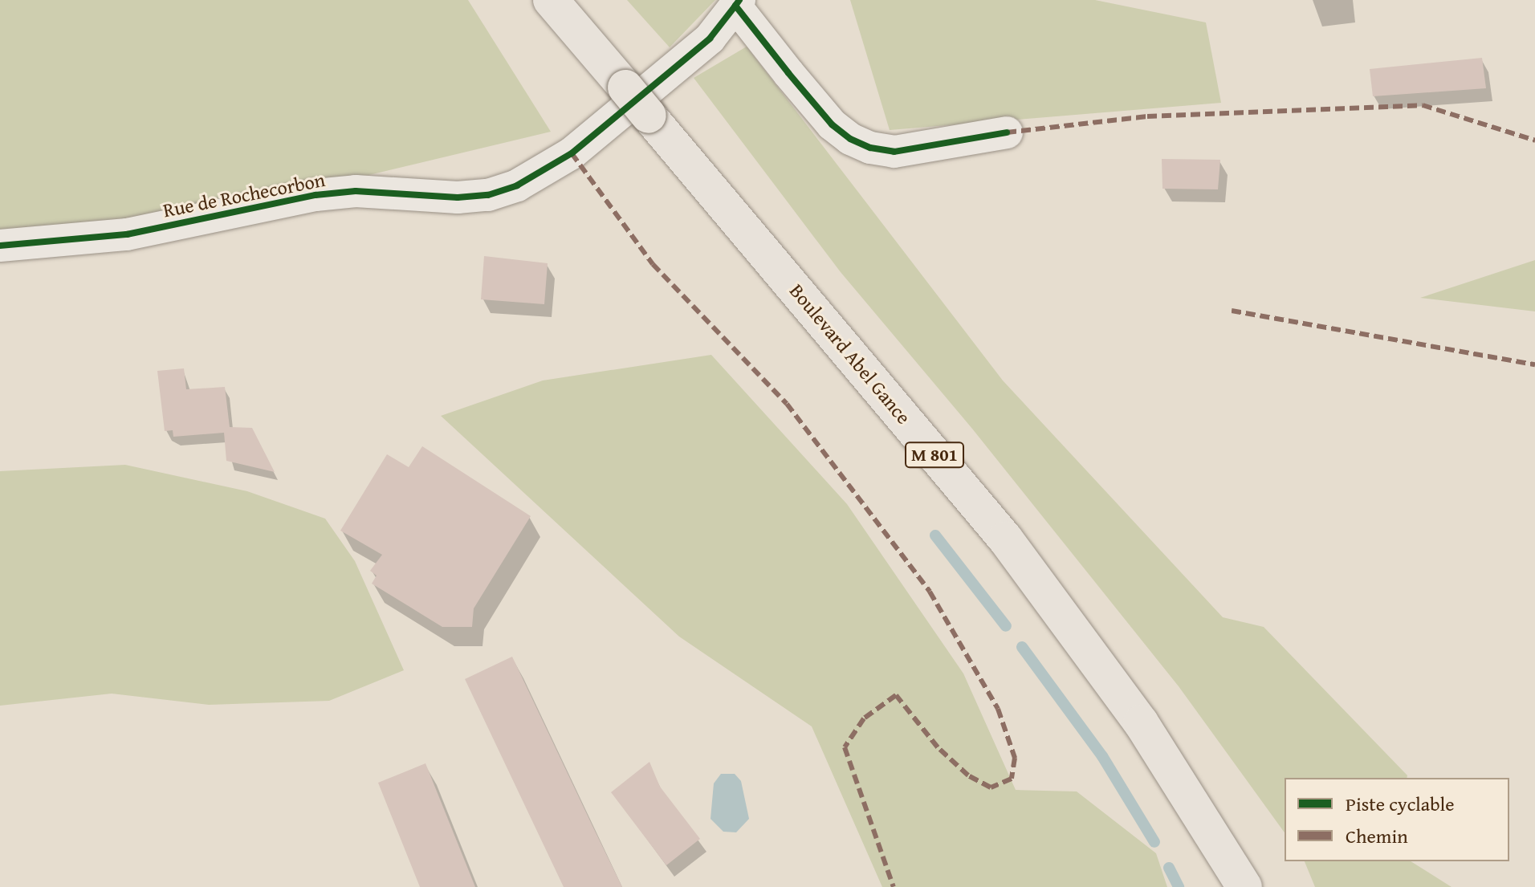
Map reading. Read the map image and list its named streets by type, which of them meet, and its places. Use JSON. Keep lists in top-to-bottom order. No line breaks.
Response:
{"streets":{"main road":["Boulevard Abel Gance","M 801"],"street":["Rue de Rochecorbon"]},"legend":["Piste cyclable","Chemin"]}
